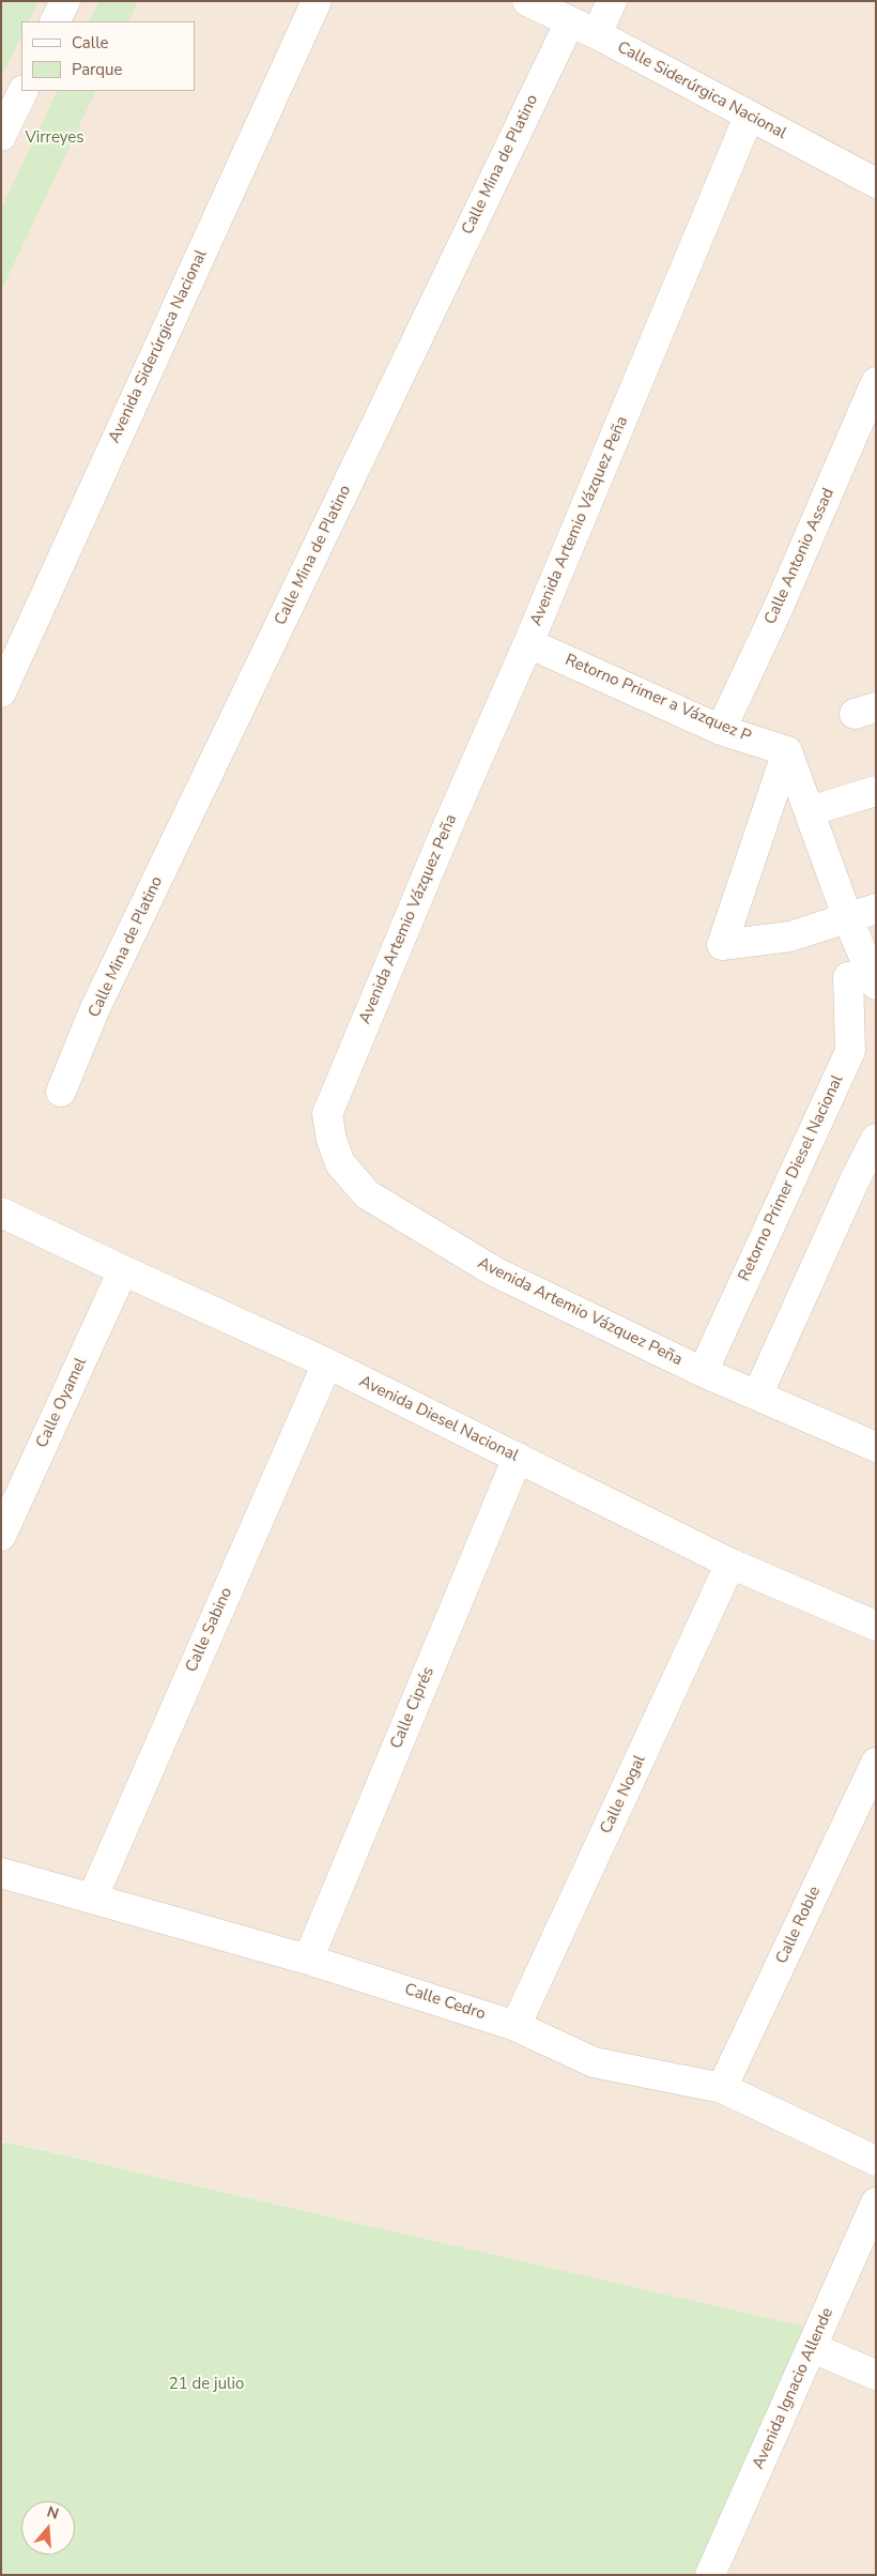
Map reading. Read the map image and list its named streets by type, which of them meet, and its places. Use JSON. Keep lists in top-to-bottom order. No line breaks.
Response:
{"streets":{"street":["Calle Siderúrgica Nacional","Calle Mina de Platino","Avenida Siderúrgica Nacional","Avenida Artemio Vázquez Peña","Calle Antonio Assad","Retorno Primer a Vázquez P","Retorno Primer Diesel Nacional","Calle Oyamel","Avenida Diesel Nacional","Calle Sabino","Calle Ciprés","Calle Nogal","Calle Roble","Calle Cedro","Avenida Ignacio Allende"]},"crossings":[["Calle Siderúrgica Nacional","Calle Mina de Platino"],["Calle Siderúrgica Nacional","Avenida Artemio Vázquez Peña"],["Avenida Artemio Vázquez Peña","Retorno Primer a Vázquez P"],["Avenida Artemio Vázquez Peña","Retorno Primer Diesel Nacional"],["Calle Antonio Assad","Retorno Primer a Vázquez P"],["Calle Oyamel","Avenida Diesel Nacional"],["Avenida Diesel Nacional","Calle Sabino"],["Avenida Diesel Nacional","Calle Ciprés"],["Avenida Diesel Nacional","Calle Nogal"],["Calle Sabino","Calle Cedro"],["Calle Ciprés","Calle Cedro"],["Calle Nogal","Calle Cedro"],["Calle Roble","Calle Cedro"]],"parks":["Virreyes","21 de julio"],"legend":["Calle","Parque"],"north":"top"}
